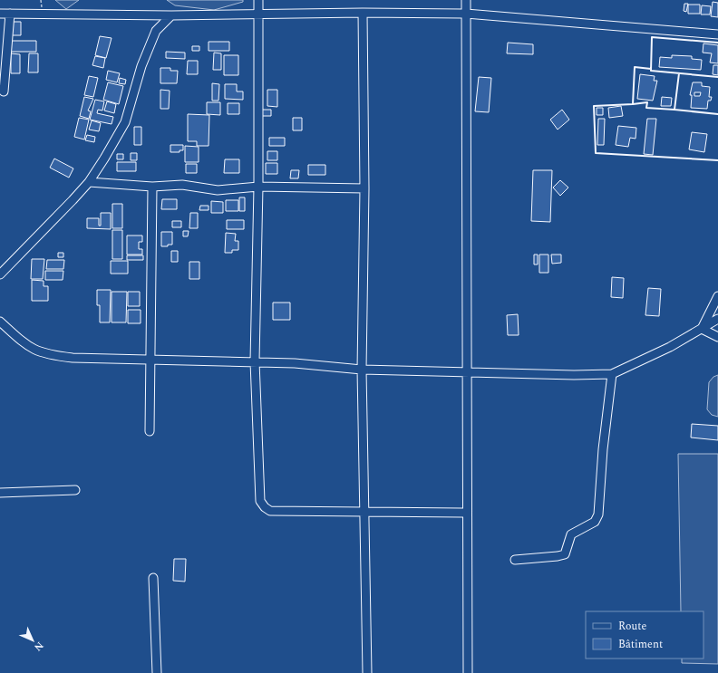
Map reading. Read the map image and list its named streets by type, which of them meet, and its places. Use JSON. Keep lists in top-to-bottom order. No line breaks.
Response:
{"legend":["Route","Bâtiment"],"north":"bottom right"}
